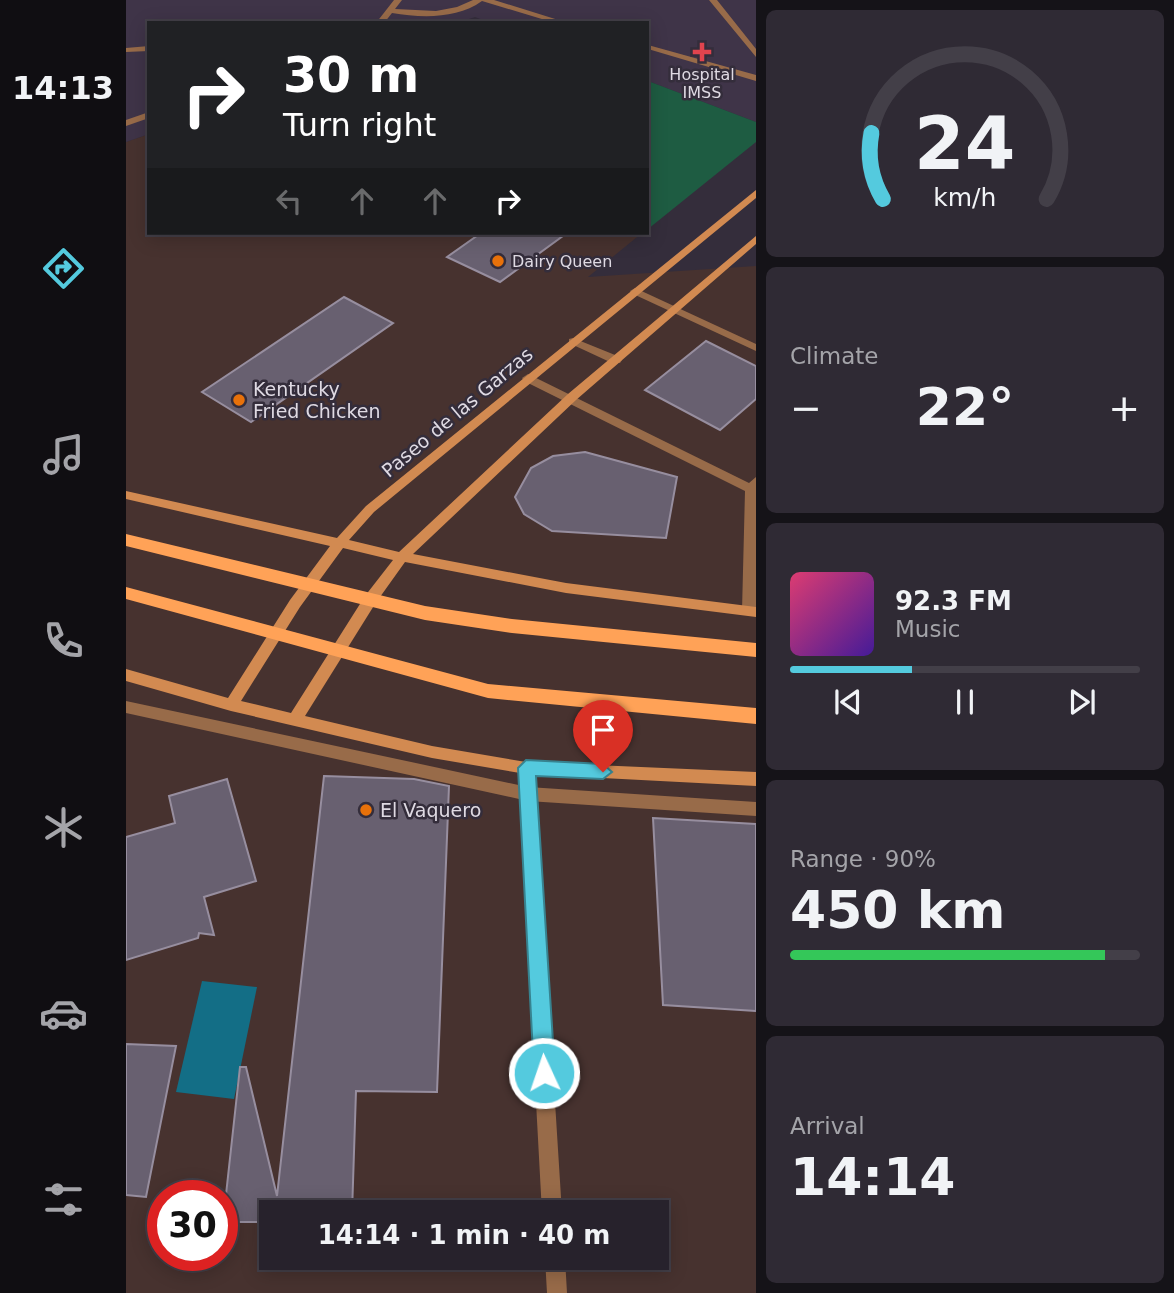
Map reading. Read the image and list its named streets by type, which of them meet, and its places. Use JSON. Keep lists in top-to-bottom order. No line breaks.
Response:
{"streets":{"main road":["Paseo de las Garzas"]},"places":{"health":["Hospital IMSS"],"other":["Dairy Queen","Kentucky Fried Chicken","El Vaquero"]},"page":{"tabs":"14:13","turn":["30 m","Turn right"],"tile":["Climate",["Range · 90%","450 km"],["Arrival","14:14"]],"heat":["−","22°","+"],"song":["92.3 FM","Music"],"limit":"30","trip":"14:14 · 1 min · 40 m","gauge":["24","km/h"]}}
